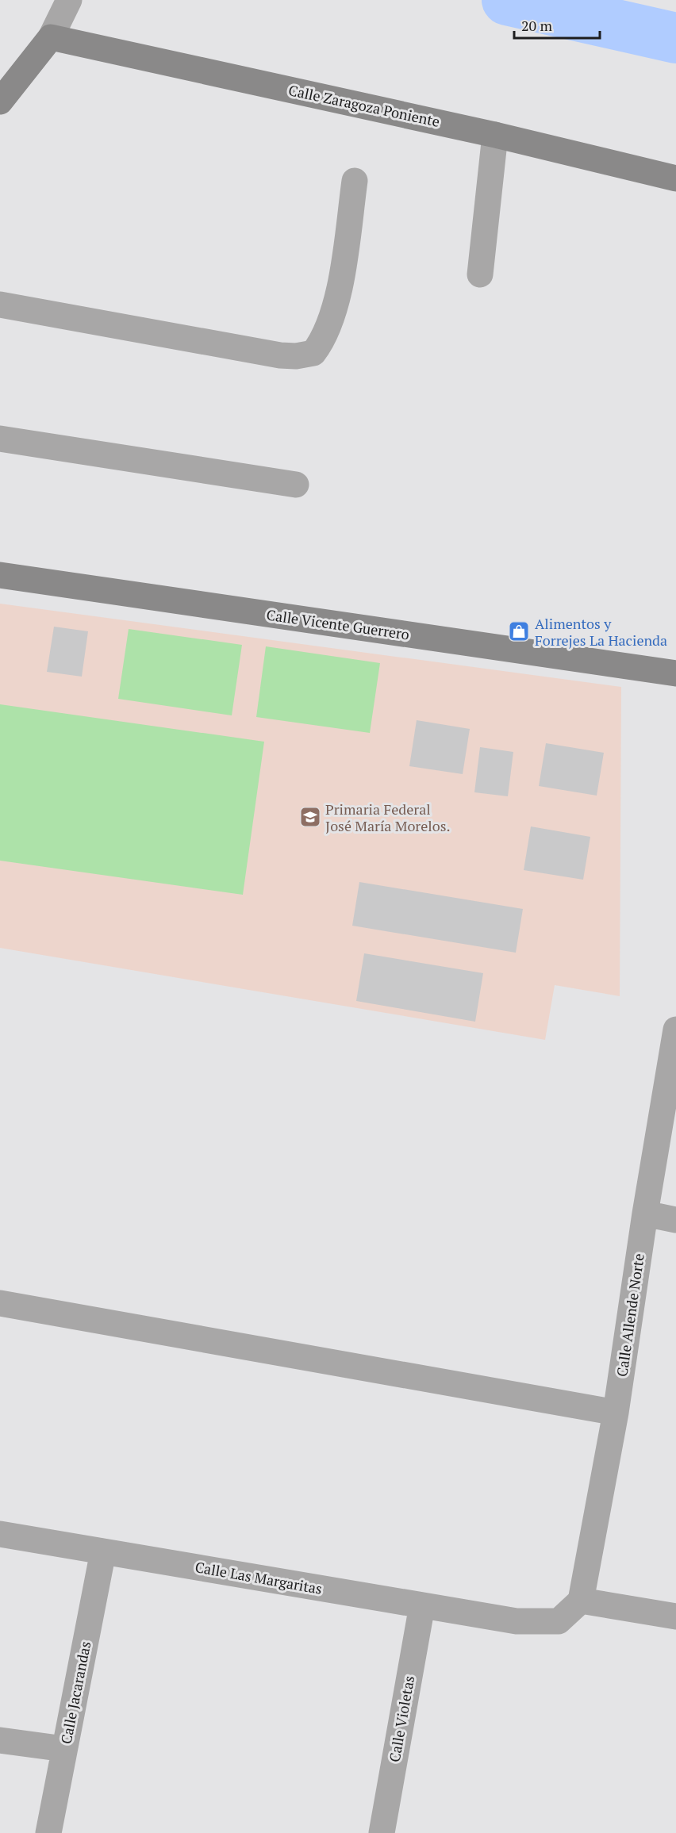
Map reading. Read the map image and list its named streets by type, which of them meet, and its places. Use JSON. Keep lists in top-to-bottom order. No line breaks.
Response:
{"streets":{"street":["Calle Zaragoza Poniente","Calle Vicente Guerrero","Calle Allende Norte","Calle Las Margaritas","Calle Jacarandas","Calle Violetas"]},"crossings":[["Calle Allende Norte","Calle Las Margaritas"],["Calle Las Margaritas","Calle Jacarandas"],["Calle Las Margaritas","Calle Violetas"]],"places":{"shop":["Alimentos y Forrejes La Hacienda"],"school or university":["Primaria Federal José María Morelos."]},"scale_bar":"20 m"}
